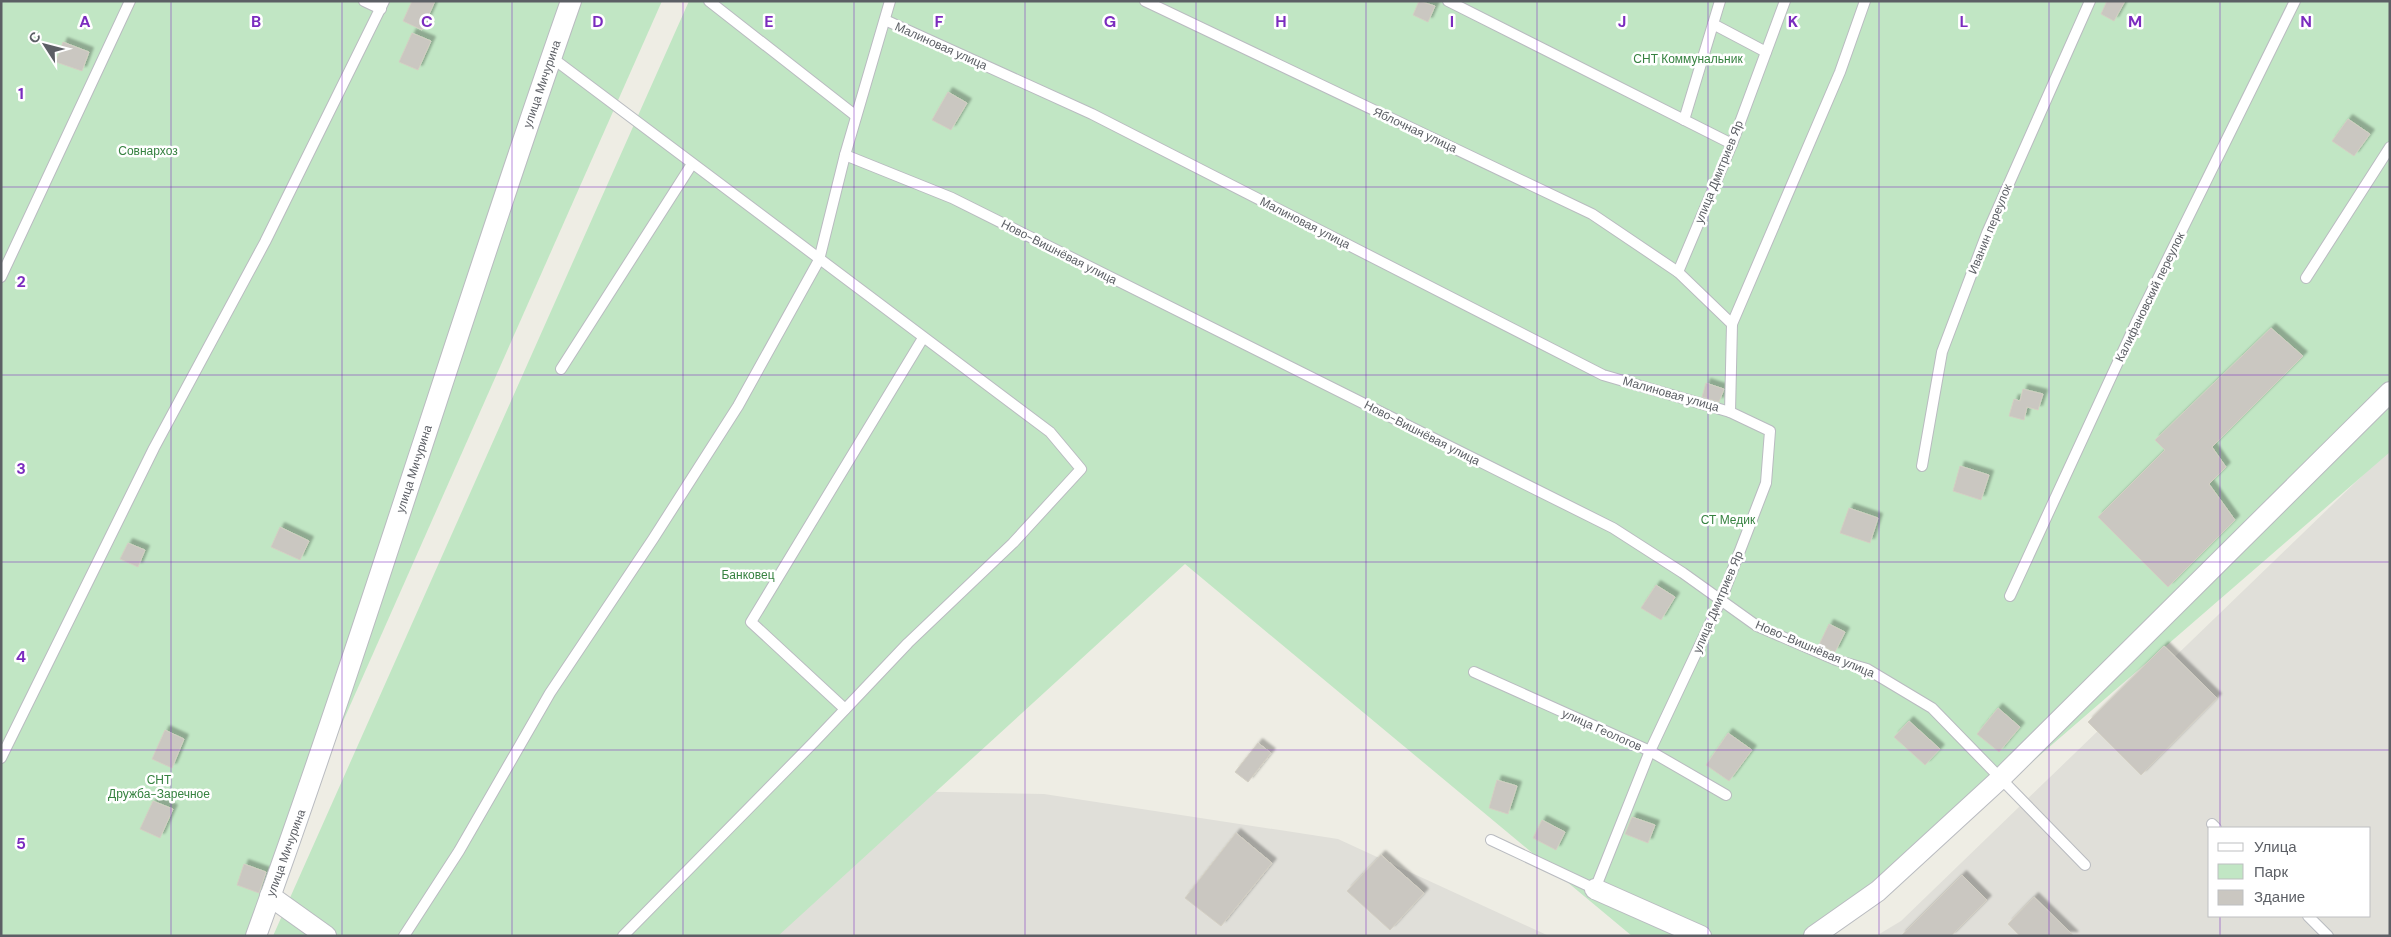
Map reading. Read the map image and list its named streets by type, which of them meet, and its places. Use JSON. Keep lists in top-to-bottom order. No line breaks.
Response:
{"streets":{"street":["улица Мичурина"],"lane":["Малиновая улица","Яблочная улица","улица Дмитриев Яр","Иванин переулок","Ново-Вишнёвая улица","Калифановский переулок","улица Геологов"]},"crossings":[["Малиновая улица","улица Дмитриев Яр"],["Яблочная улица","улица Дмитриев Яр"],["улица Дмитриев Яр","Ново-Вишнёвая улица"],["улица Дмитриев Яр","улица Геологов"]],"parks":["СНТ Коммунальник","Совнархоз","СТ Медик","Банковец","СНТ Дружба-Заречное"],"legend":["Улица","Парк","Здание"],"north":"top left","grid":{"columns":["A","B","C","D","E","F","G","H","I","J","K","L","M","N"],"rows":["1","2","3","4","5"]}}
